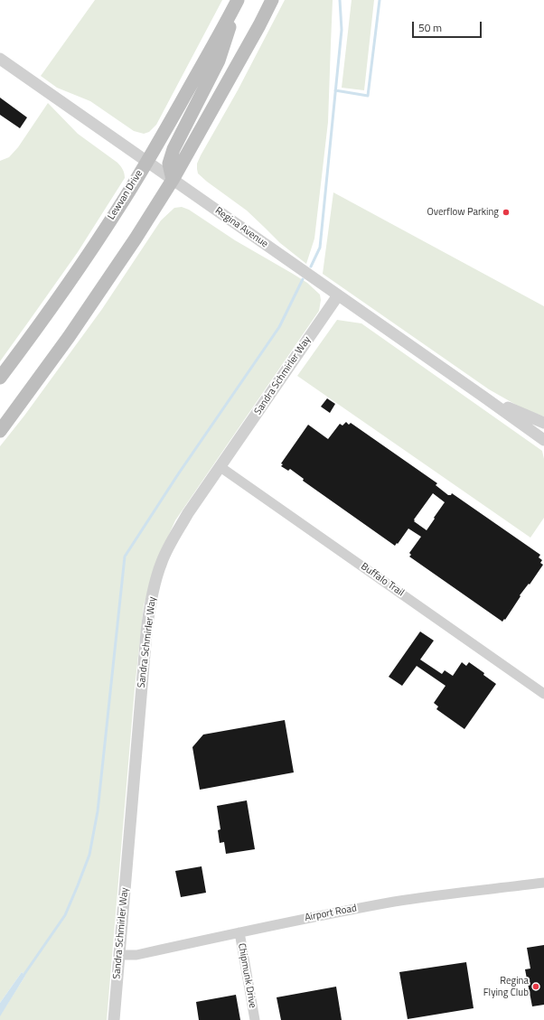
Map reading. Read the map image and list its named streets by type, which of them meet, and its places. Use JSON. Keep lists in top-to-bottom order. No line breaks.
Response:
{"streets":{"main road":["Lewvan Drive"],"street":["Regina Avenue","Sandra Schmirler Way","Buffalo Trail","Airport Road","Chipmunk Drive"]},"crossings":[["Lewvan Drive","Regina Avenue"],["Regina Avenue","Sandra Schmirler Way"],["Sandra Schmirler Way","Buffalo Trail"],["Sandra Schmirler Way","Airport Road"],["Airport Road","Chipmunk Drive"]],"places":["Overflow Parking","Regina Flying Club"],"scale_bar":"50 m"}
